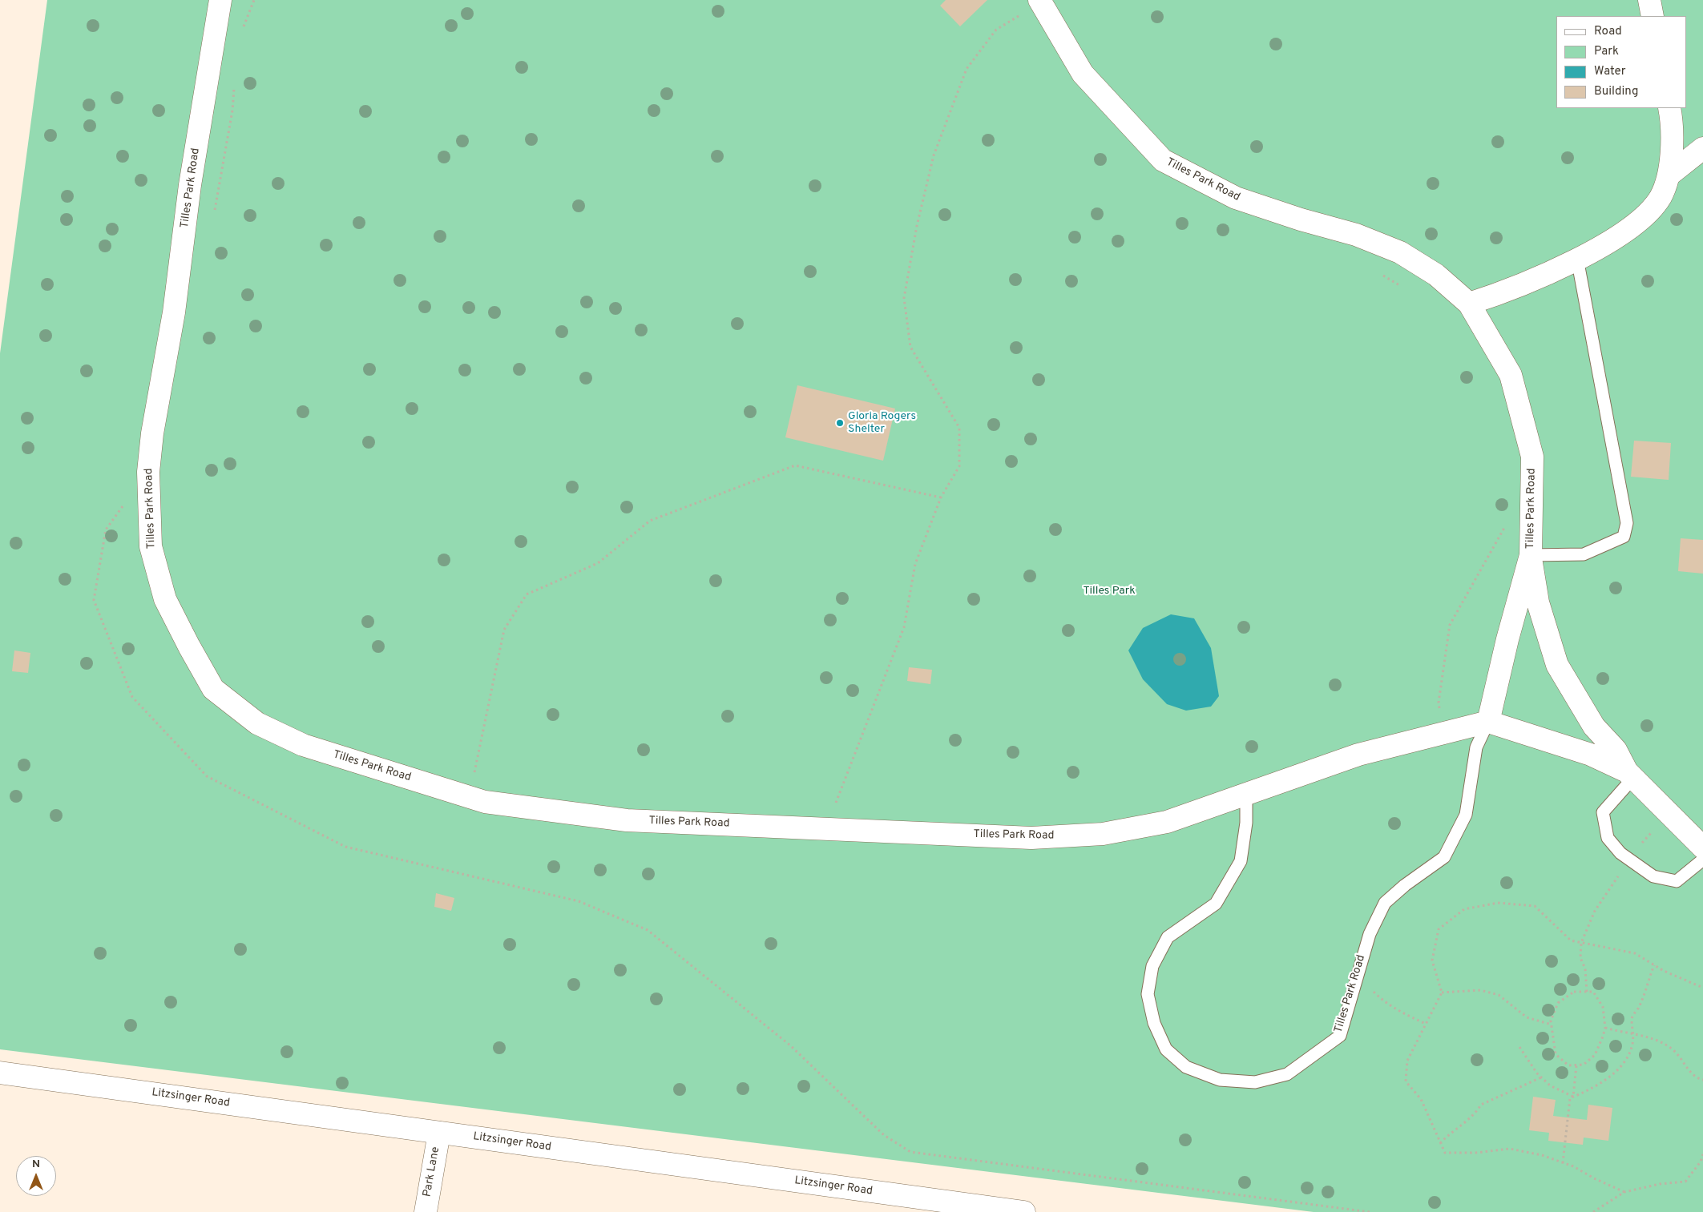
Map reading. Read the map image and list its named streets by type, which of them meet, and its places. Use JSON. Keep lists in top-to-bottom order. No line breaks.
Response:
{"streets":{"street":["Tilles Park Road","Litzsinger Road","Park Lane"]},"crossings":[["Litzsinger Road","Park Lane"]],"parks":["Tilles Park"],"places":["Gloria Rogers Shelter"],"legend":["Road","Park","Water","Building"],"north":"top"}
